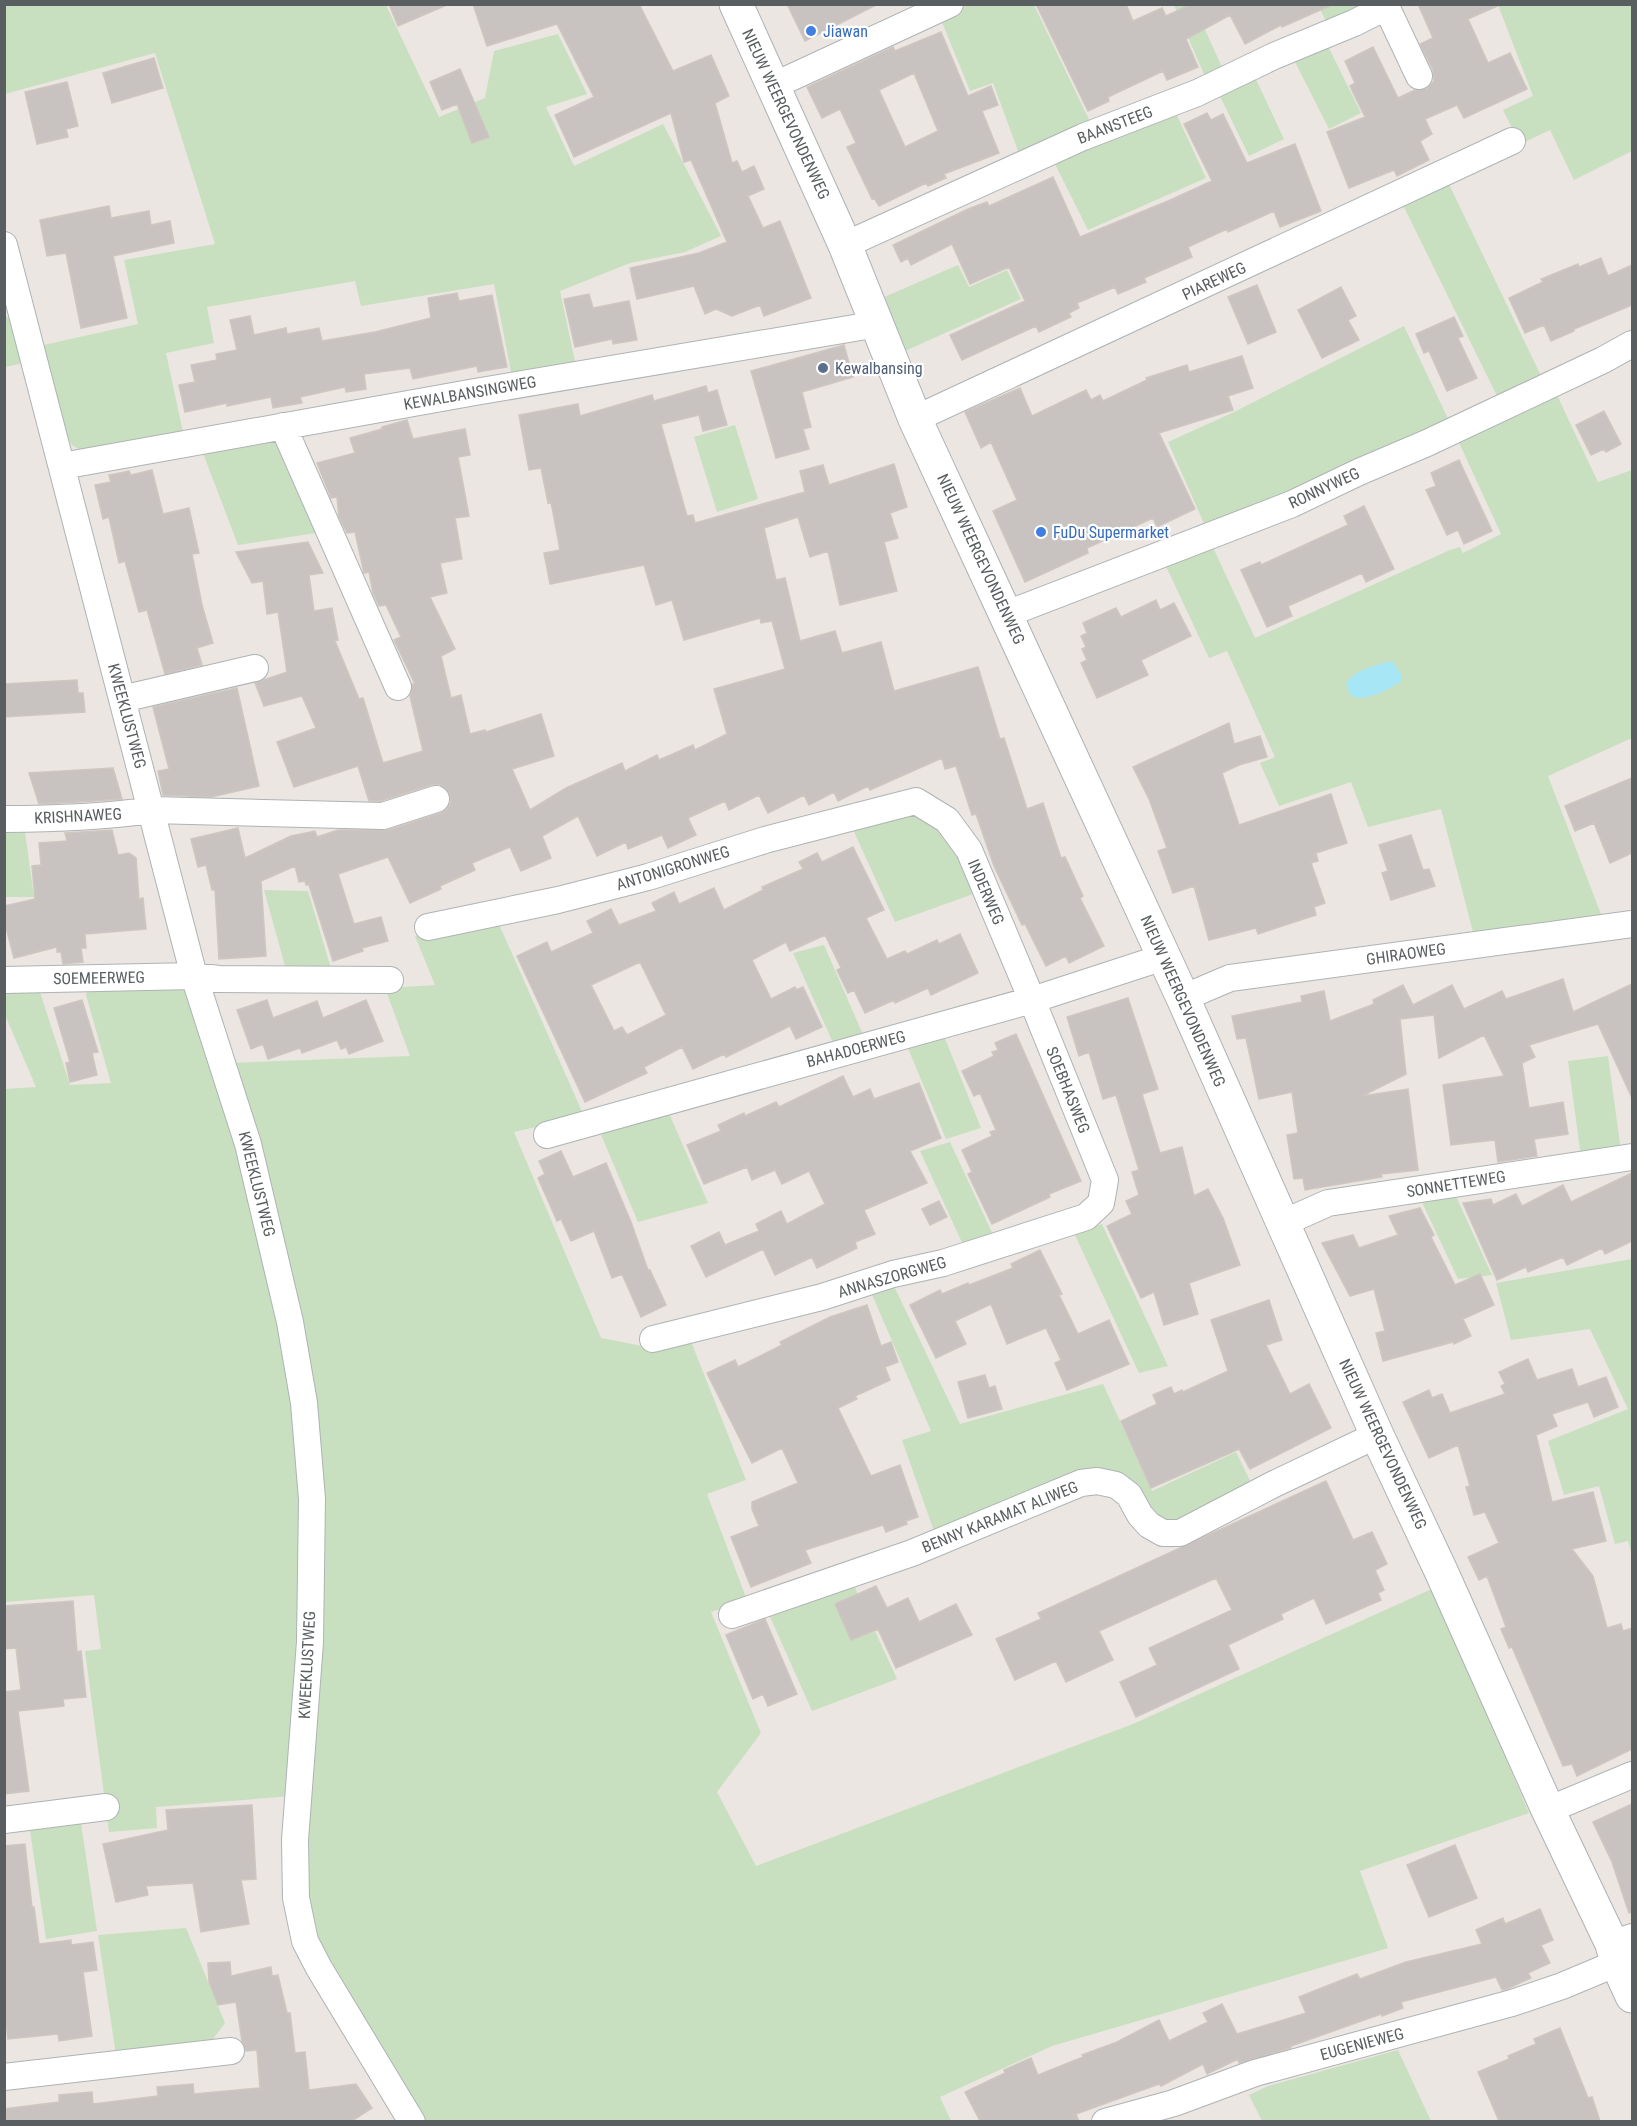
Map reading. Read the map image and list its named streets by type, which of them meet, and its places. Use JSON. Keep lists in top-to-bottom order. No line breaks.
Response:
{"streets":{"street":["NIEUW WEERGEVONDENWEG","BAANSTEEG","PIAREWEG","KEWALBANSINGWEG","RONNYWEG","KWEEKLUSTWEG","KRISHNAWEG","ANTONIGRONWEG","INDERWEG","GHIRAOWEG","SOEMEERWEG","BAHADOERWEG","SOEBHASWEG","SONNETTEWEG","ANNASZORGWEG","BENNY KARAMAT ALIWEG","EUGENIEWEG"]},"crossings":[["NIEUW WEERGEVONDENWEG","BAANSTEEG"],["NIEUW WEERGEVONDENWEG","PIAREWEG"],["NIEUW WEERGEVONDENWEG","KEWALBANSINGWEG"],["NIEUW WEERGEVONDENWEG","RONNYWEG"],["NIEUW WEERGEVONDENWEG","GHIRAOWEG"],["NIEUW WEERGEVONDENWEG","BAHADOERWEG"],["NIEUW WEERGEVONDENWEG","SONNETTEWEG"],["NIEUW WEERGEVONDENWEG","BENNY KARAMAT ALIWEG"],["NIEUW WEERGEVONDENWEG","EUGENIEWEG"],["KEWALBANSINGWEG","KWEEKLUSTWEG"],["KWEEKLUSTWEG","KRISHNAWEG"],["KWEEKLUSTWEG","SOEMEERWEG"],["ANTONIGRONWEG","INDERWEG"],["INDERWEG","BAHADOERWEG"],["INDERWEG","SOEBHASWEG"],["BAHADOERWEG","SOEBHASWEG"],["SOEBHASWEG","ANNASZORGWEG"]],"places":["Jiawan","Kewalbansing","FuDu Supermarket"]}
